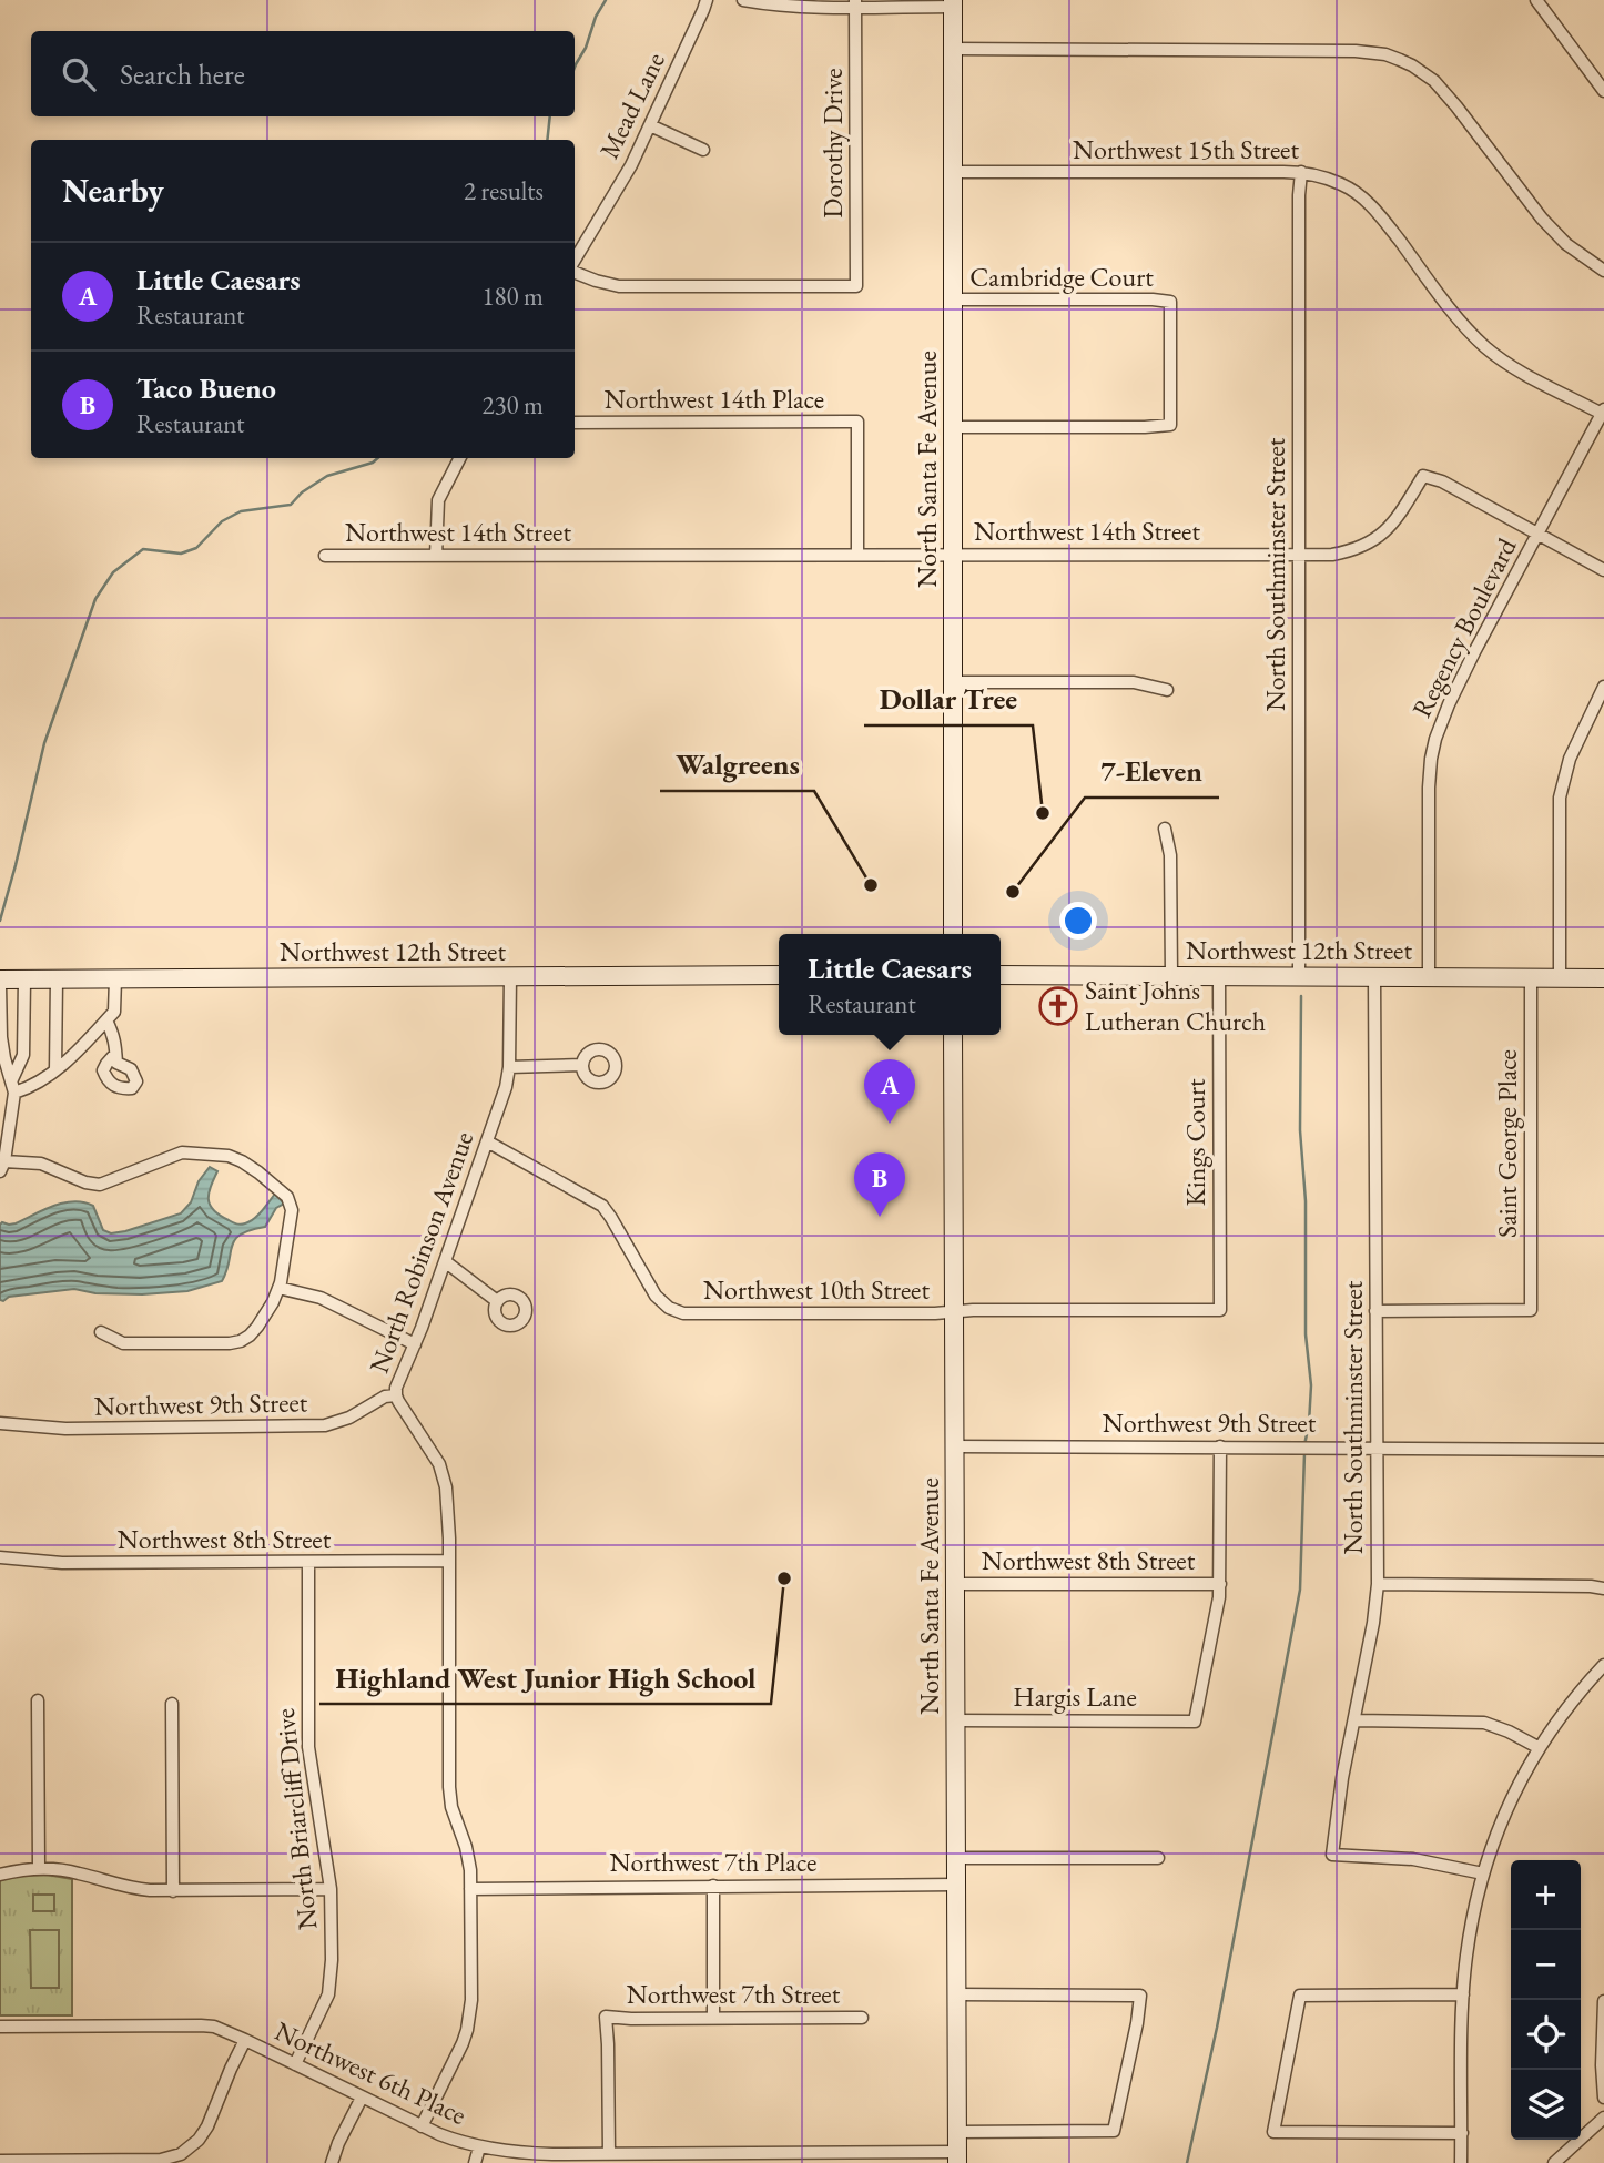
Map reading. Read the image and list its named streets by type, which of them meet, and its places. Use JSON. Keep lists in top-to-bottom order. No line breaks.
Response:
{"streets":{"main road":["North Santa Fe Avenue","Northwest 12th Street"],"street":["Mead Lane","Dorothy Drive","Northwest 15th Street","Cambridge Court","Northwest 14th Place","Northwest 14th Street","North Southminster Street","Regency Boulevard","Kings Court","Saint George Place","North Robinson Avenue","Northwest 10th Street","Northwest 9th Street","Northwest 8th Street","Hargis Lane","North Briarcliff Drive","Northwest 7th Place","Northwest 7th Street","Northwest 6th Place"]},"crossings":[["Northwest 15th Street","North Santa Fe Avenue"],["Northwest 15th Street","North Southminster Street"],["Northwest 15th Street","Regency Boulevard"],["Cambridge Court","North Santa Fe Avenue"],["Northwest 14th Place","Northwest 14th Street"],["North Santa Fe Avenue","Northwest 14th Street"],["North Santa Fe Avenue","Northwest 10th Street"],["North Santa Fe Avenue","Northwest 9th Street"],["North Santa Fe Avenue","Northwest 8th Street"],["North Santa Fe Avenue","Hargis Lane"],["North Santa Fe Avenue","Northwest 7th Place"],["North Santa Fe Avenue","Northwest 6th Place"],["Northwest 14th Street","North Southminster Street"],["Northwest 14th Street","Regency Boulevard"],["North Southminster Street","Northwest 12th Street"],["North Southminster Street","Saint George Place"],["North Southminster Street","Northwest 9th Street"],["Regency Boulevard","Northwest 12th Street"],["Northwest 12th Street","Kings Court"],["Northwest 12th Street","Saint George Place"],["Northwest 12th Street","North Robinson Avenue"],["Kings Court","Northwest 10th Street"],["North Robinson Avenue","Northwest 10th Street"],["North Robinson Avenue","Northwest 9th Street"],["North Robinson Avenue","Northwest 8th Street"],["North Robinson Avenue","Northwest 7th Place"],["North Robinson Avenue","Northwest 6th Place"],["Northwest 8th Street","Hargis Lane"],["Northwest 8th Street","North Briarcliff Drive"],["North Briarcliff Drive","Northwest 6th Place"],["Northwest 7th Street","Northwest 6th Place"]],"places":{"other":["Dollar Tree","Walgreens","7-Eleven","Highland West Junior High School"],"church":["Saint Johns Lutheran Church"]},"page":{"search":"Search here","heading":["Nearby","2 results"],"list":[{"mark":"A","name":"Little Caesars","note":"Restaurant","value":"180 m"},{"mark":"B","name":"Taco Bueno","note":"Restaurant","value":"230 m"}],"popup":["Little Caesars","Restaurant"],"pins":["A","B"],"map_buttons":["+","−"]}}
